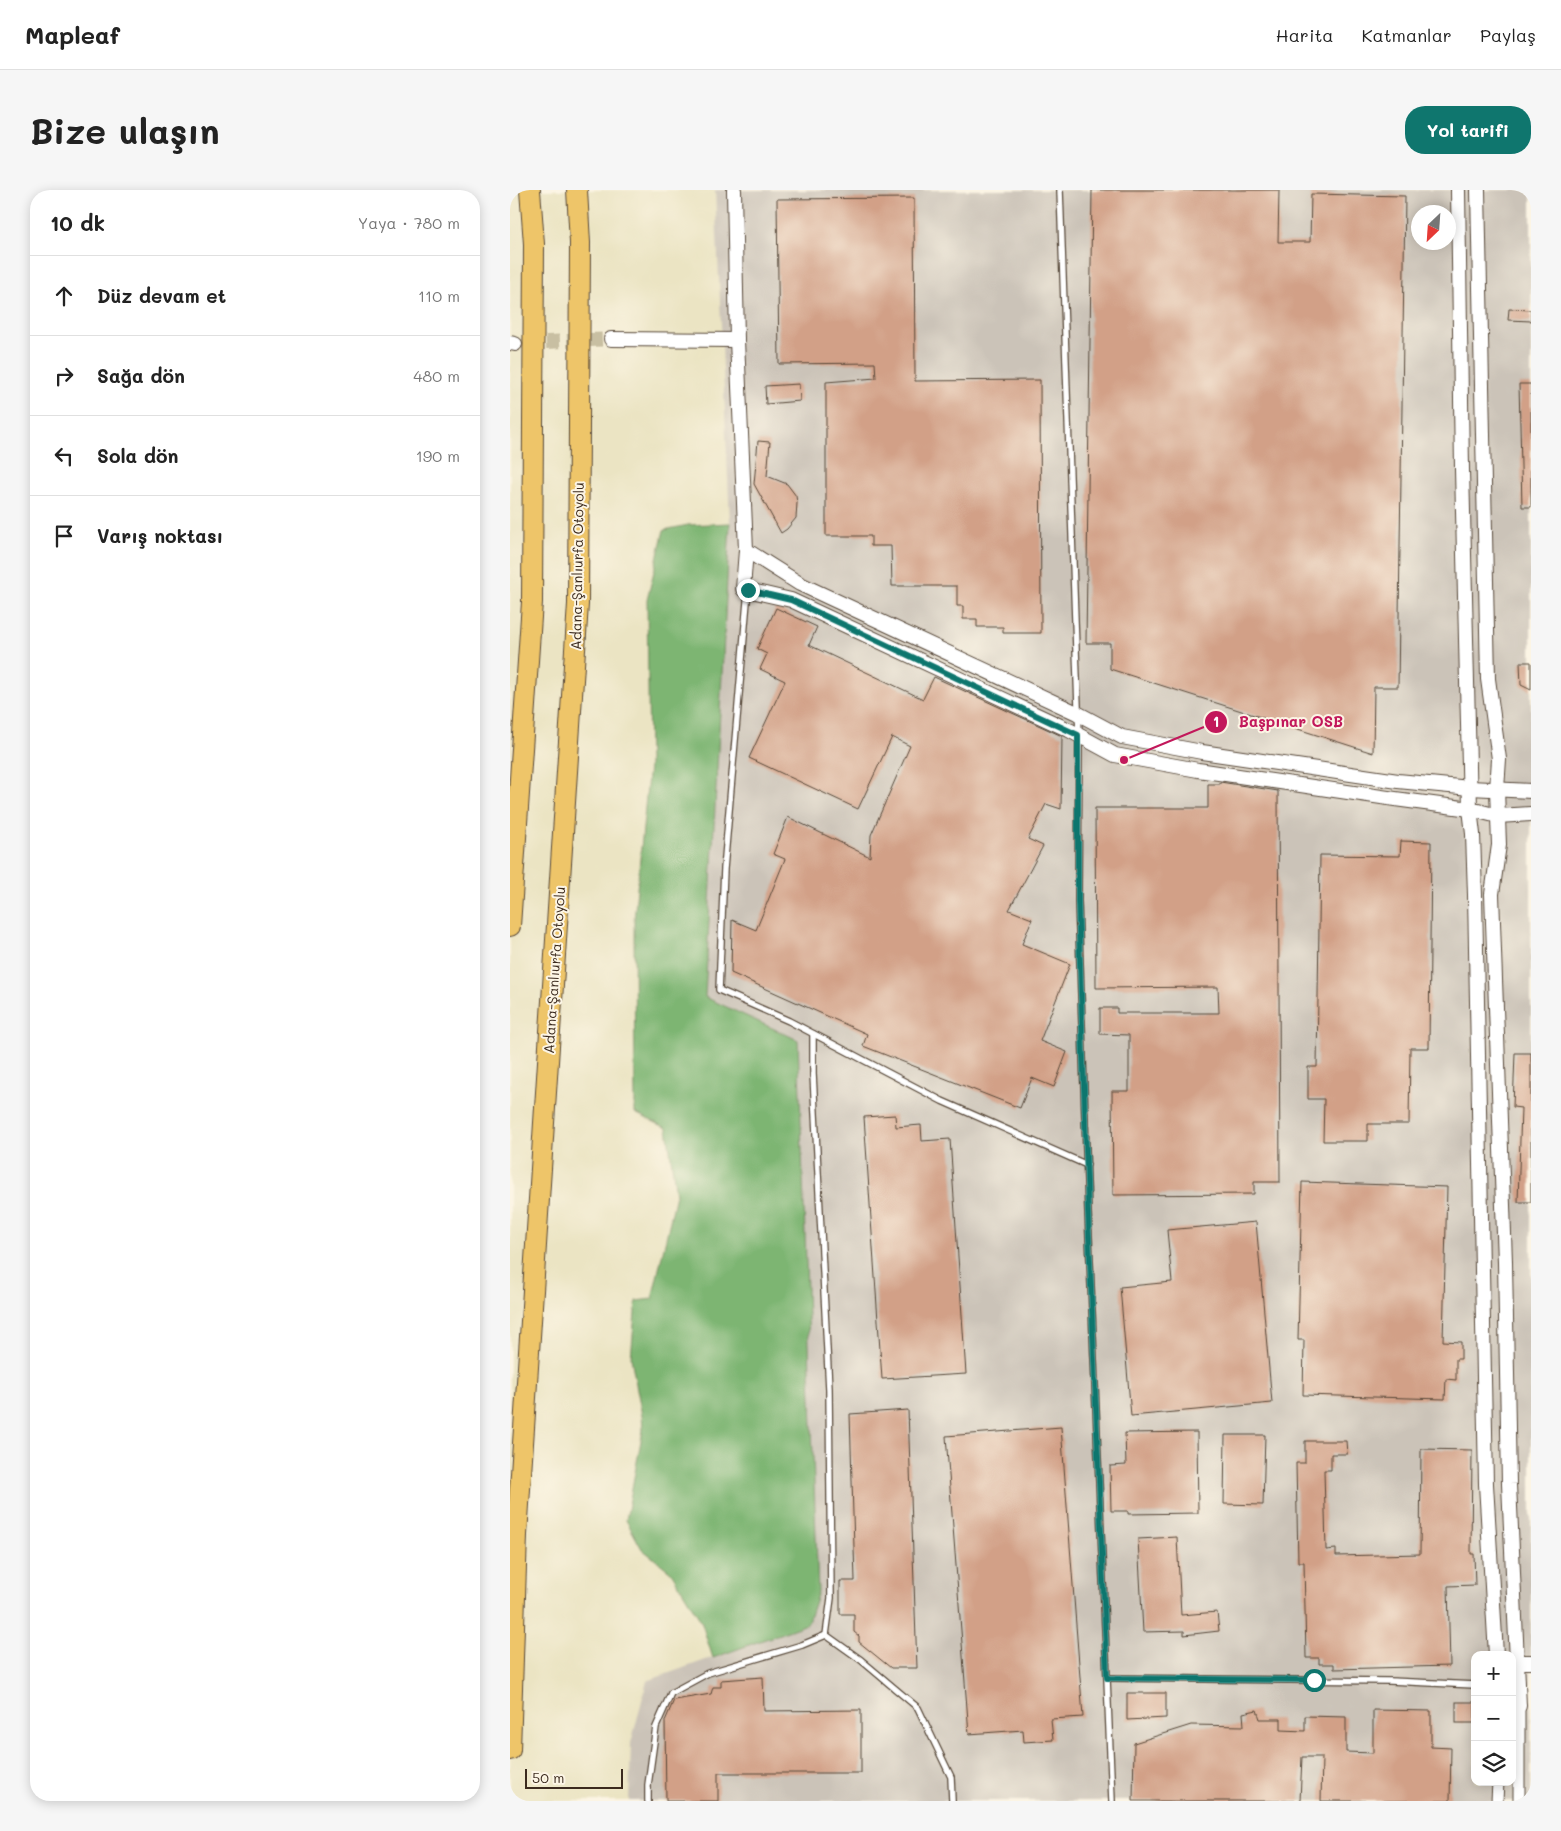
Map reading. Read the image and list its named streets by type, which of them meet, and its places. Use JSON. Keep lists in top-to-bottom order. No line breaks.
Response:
{"streets":{"highway":["Adana-Şanlıurfa Otoyolu"]},"places":["Başpınar OSB"],"scale_bar":"50 m","north":"bottom left","page":{"header":"Mapleaf","nav":["Harita","Katmanlar","Paylaş"],"buttons":"Yol tarifi","title":"Bize ulaşın","heading":["10 dk","Yaya · 780 m"],"list":[["Düz devam et","110 m"],["Sağa dön","480 m"],["Sola dön","190 m"],"Varış noktası"],"map_buttons":["+","−"],"scale":"50 m"}}
